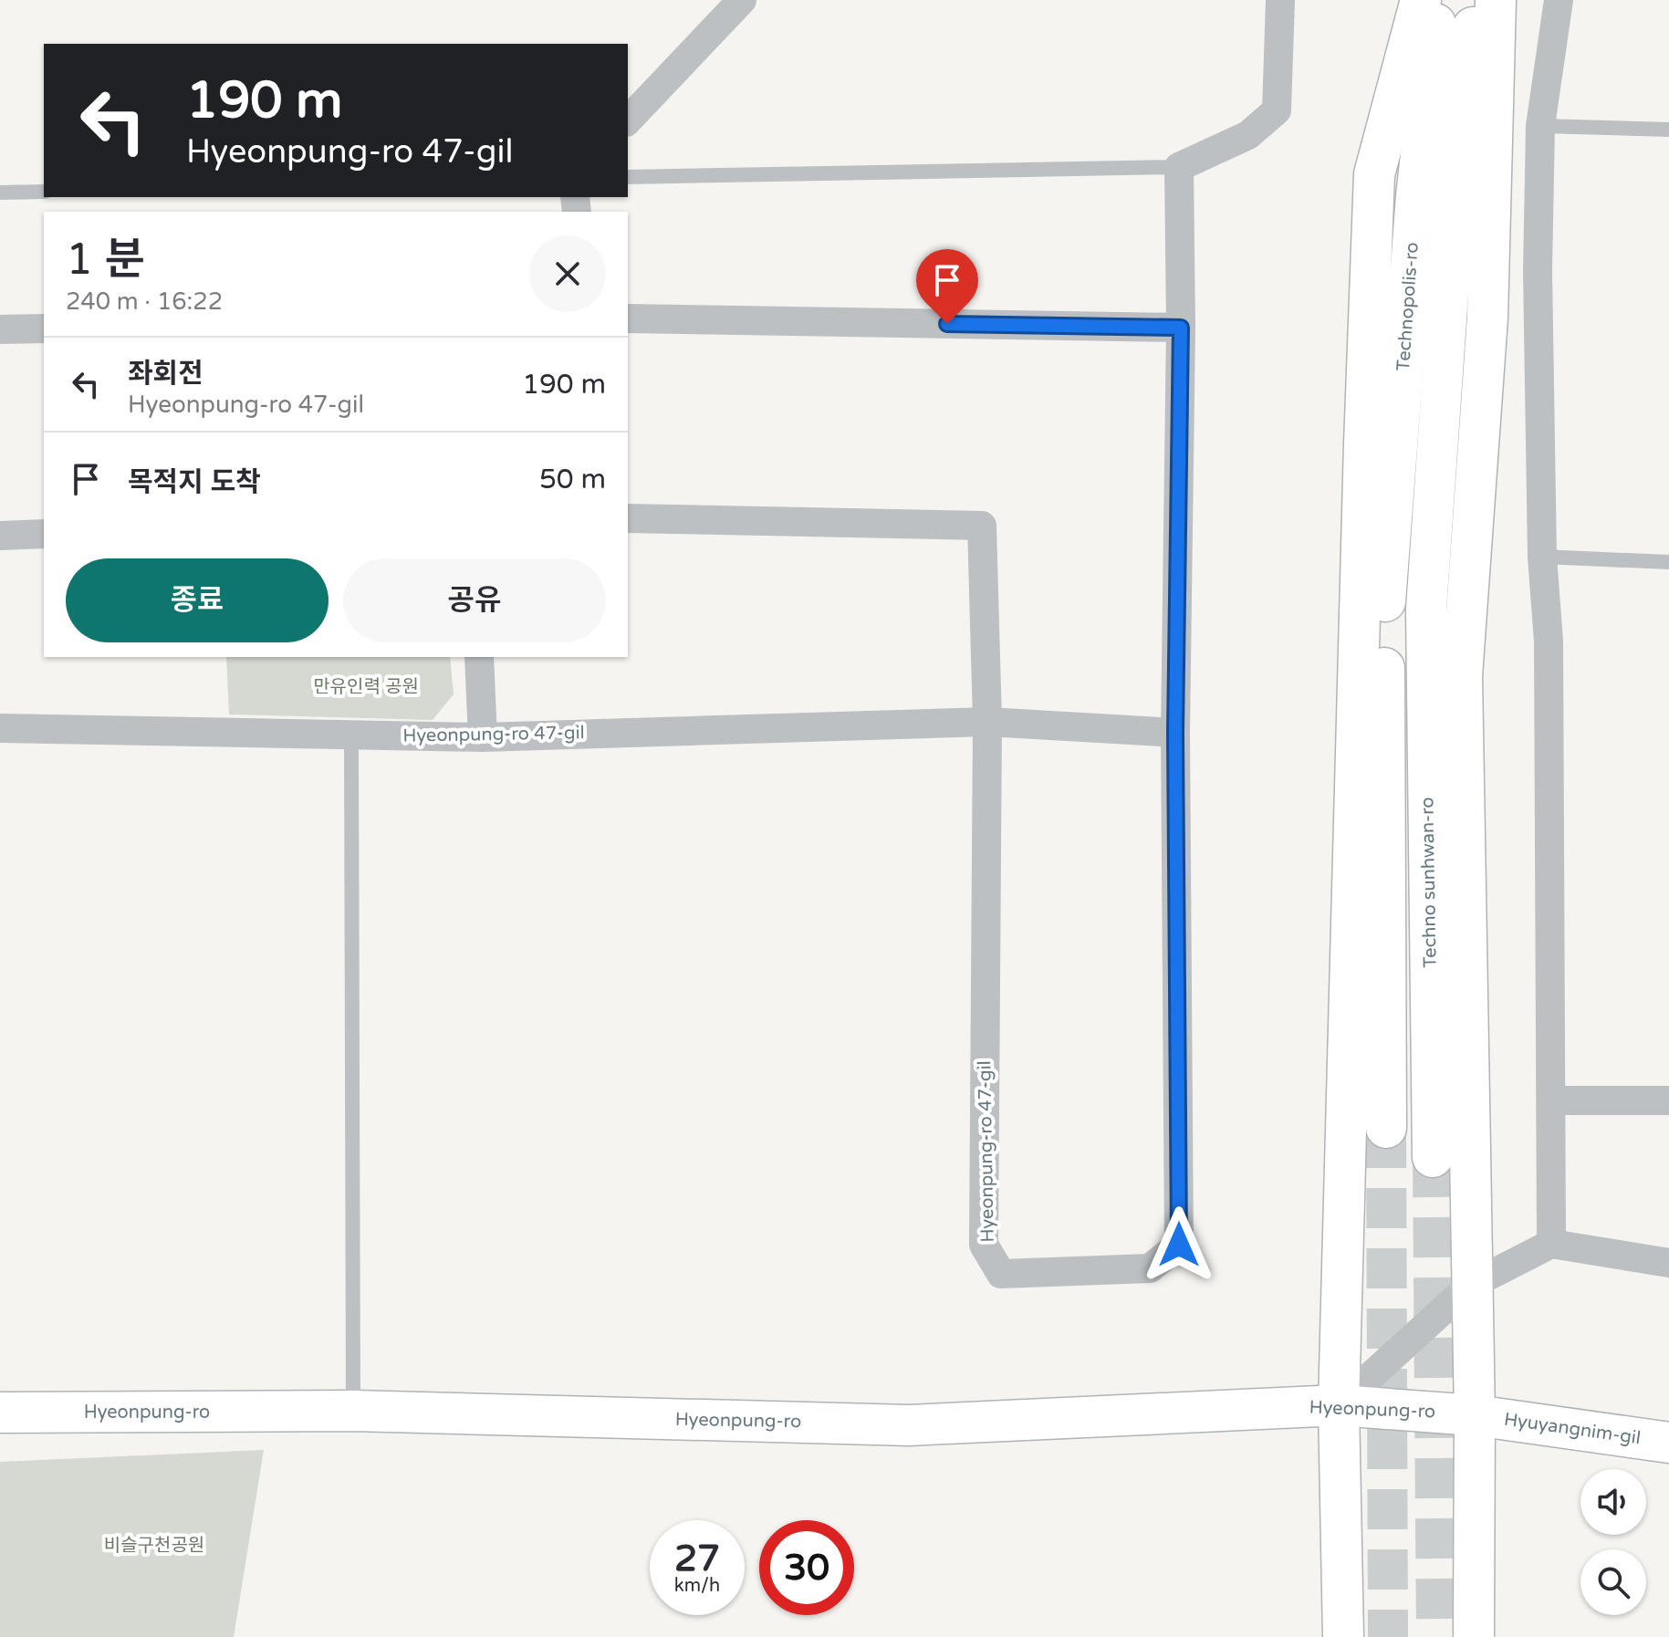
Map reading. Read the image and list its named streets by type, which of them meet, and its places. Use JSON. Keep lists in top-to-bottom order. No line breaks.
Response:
{"streets":{"main road":["Technopolis-ro","Techno sunhwan-ro","Hyeonpung-ro","Hyuyangnim-gil"],"street":["Hyeonpung-ro 47-gil"]},"crossings":[["Hyeonpung-ro","Hyuyangnim-gil"]],"parks":["만유인력 공원","비슬구천공원"],"page":{"turn":["190 m","Hyeonpung-ro 47-gil"],"heading":["1 분","240 m · 16:22"],"list":[{"name":"좌회전","note":"Hyeonpung-ro 47-gil","value":"190 m"},{"name":"목적지 도착","value":"50 m"}],"buttons":["종료","공유"],"speed":"27 km/h","limit":"30"}}
